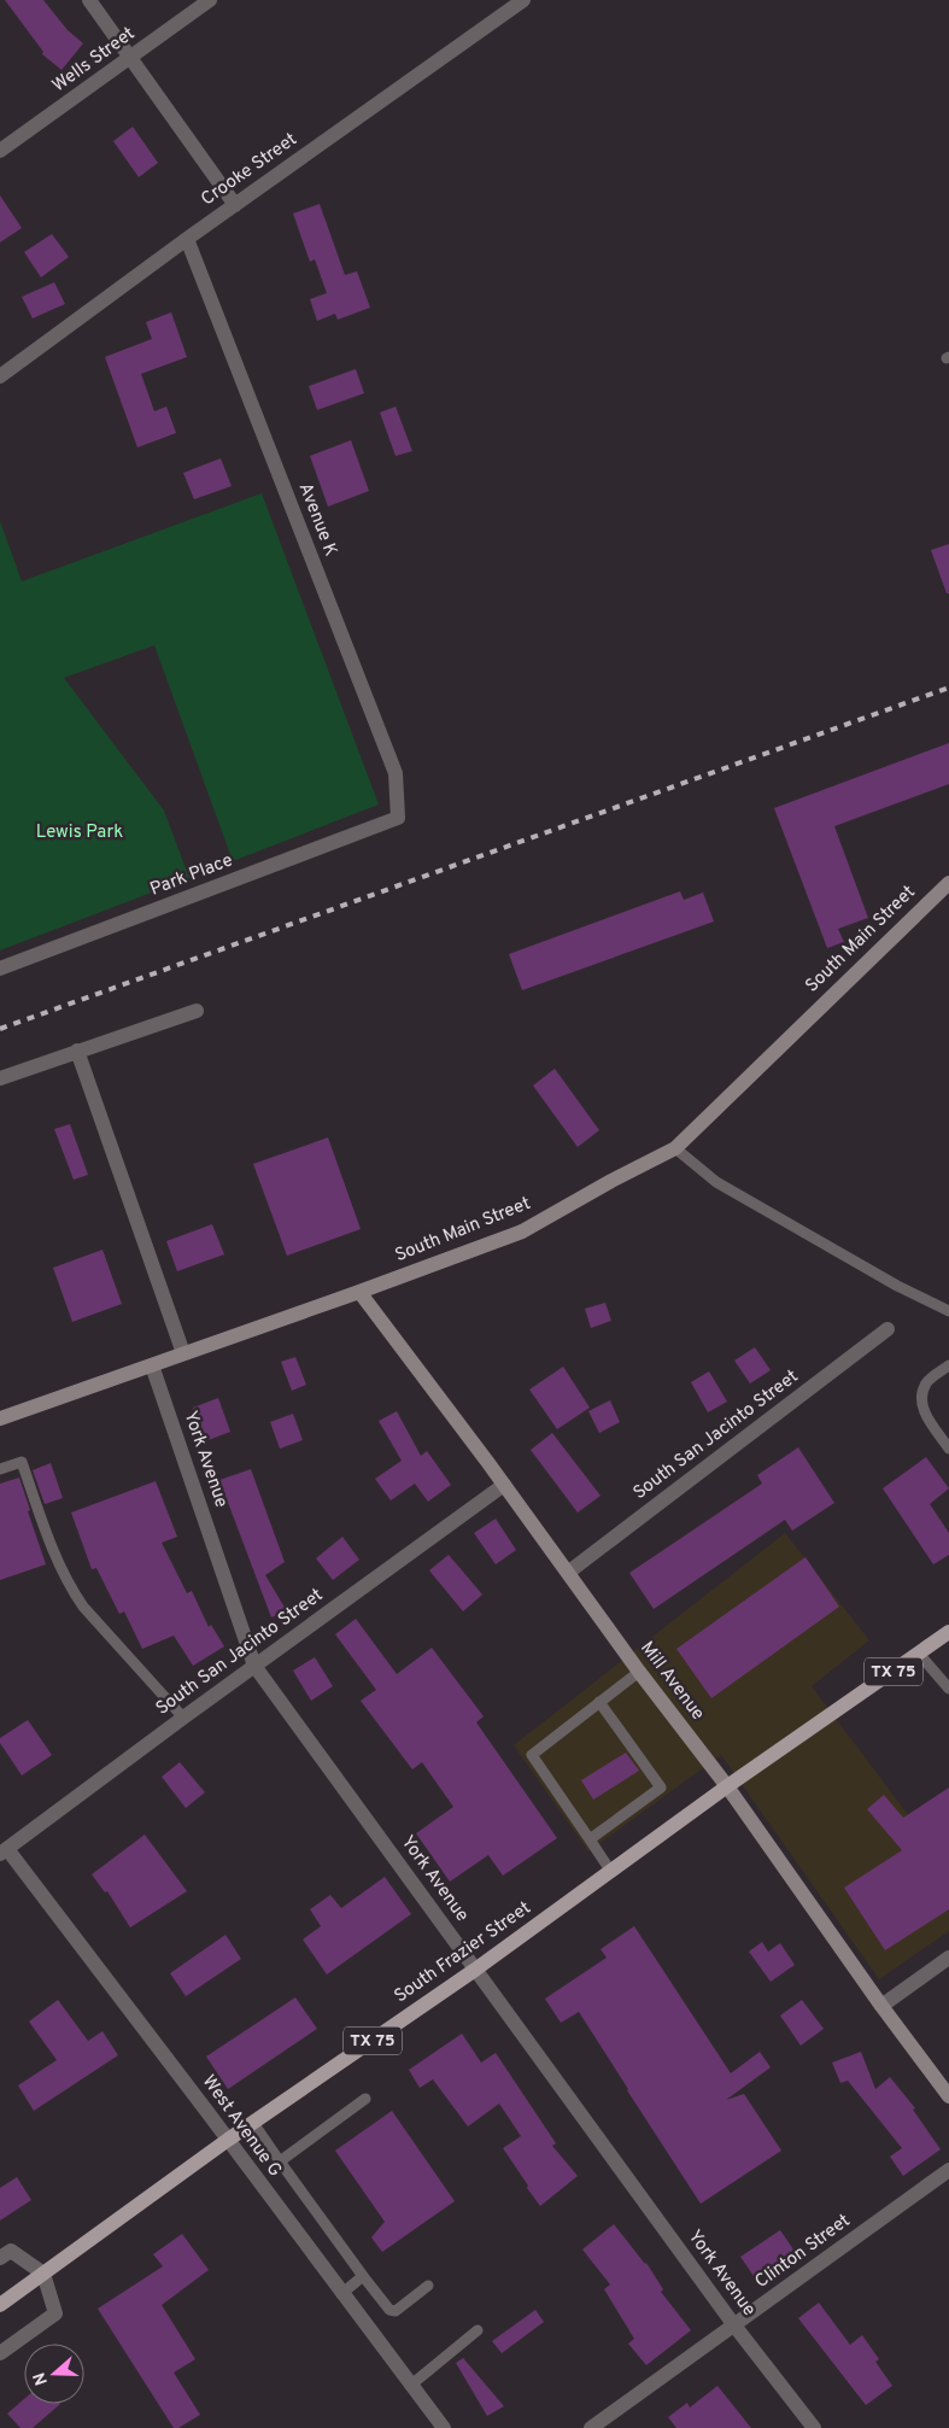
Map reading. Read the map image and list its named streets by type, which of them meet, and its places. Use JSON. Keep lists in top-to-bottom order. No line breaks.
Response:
{"streets":{"main road":["TX 75","South Frazier Street"],"street":["Wells Street","Crooke Street","Avenue K","Park Place","South Main Street","South San Jacinto Street","York Avenue","Mill Avenue","West Avenue G","Clinton Street"]},"crossings":[["Crooke Street","Avenue K"],["Avenue K","Park Place"],["South Main Street","York Avenue"],["South Main Street","Mill Avenue"],["South San Jacinto Street","York Avenue"],["South San Jacinto Street","Mill Avenue"],["South San Jacinto Street","West Avenue G"],["York Avenue","South Frazier Street"],["York Avenue","Clinton Street"],["Mill Avenue","South Frazier Street"],["South Frazier Street","West Avenue G"]],"parks":["Lewis Park"],"north":"left"}
